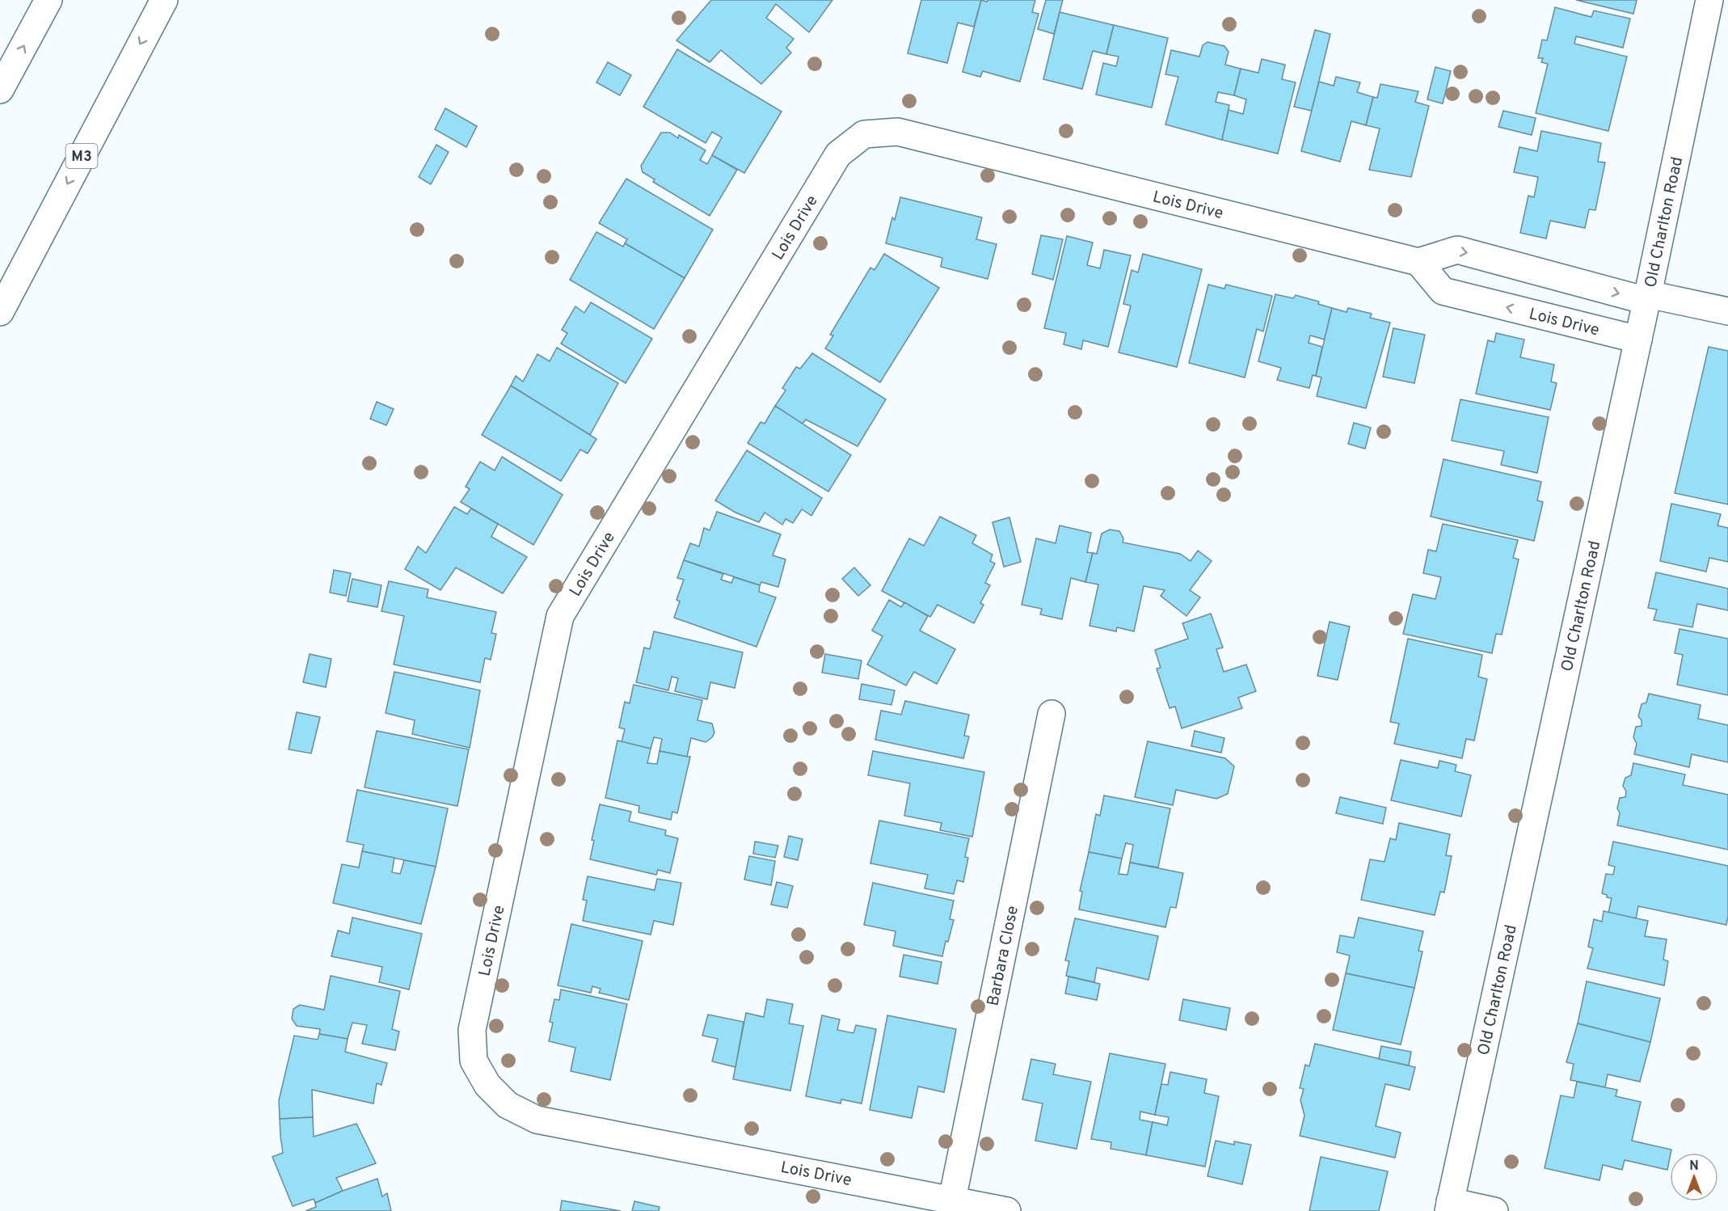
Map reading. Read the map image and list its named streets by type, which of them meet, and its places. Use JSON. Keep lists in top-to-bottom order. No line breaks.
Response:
{"streets":{"main road":["M3","Lois Drive","Old Charlton Road","Barbara Close"]},"crossings":[["Lois Drive","Old Charlton Road"],["Lois Drive","Barbara Close"]],"north":"top"}
